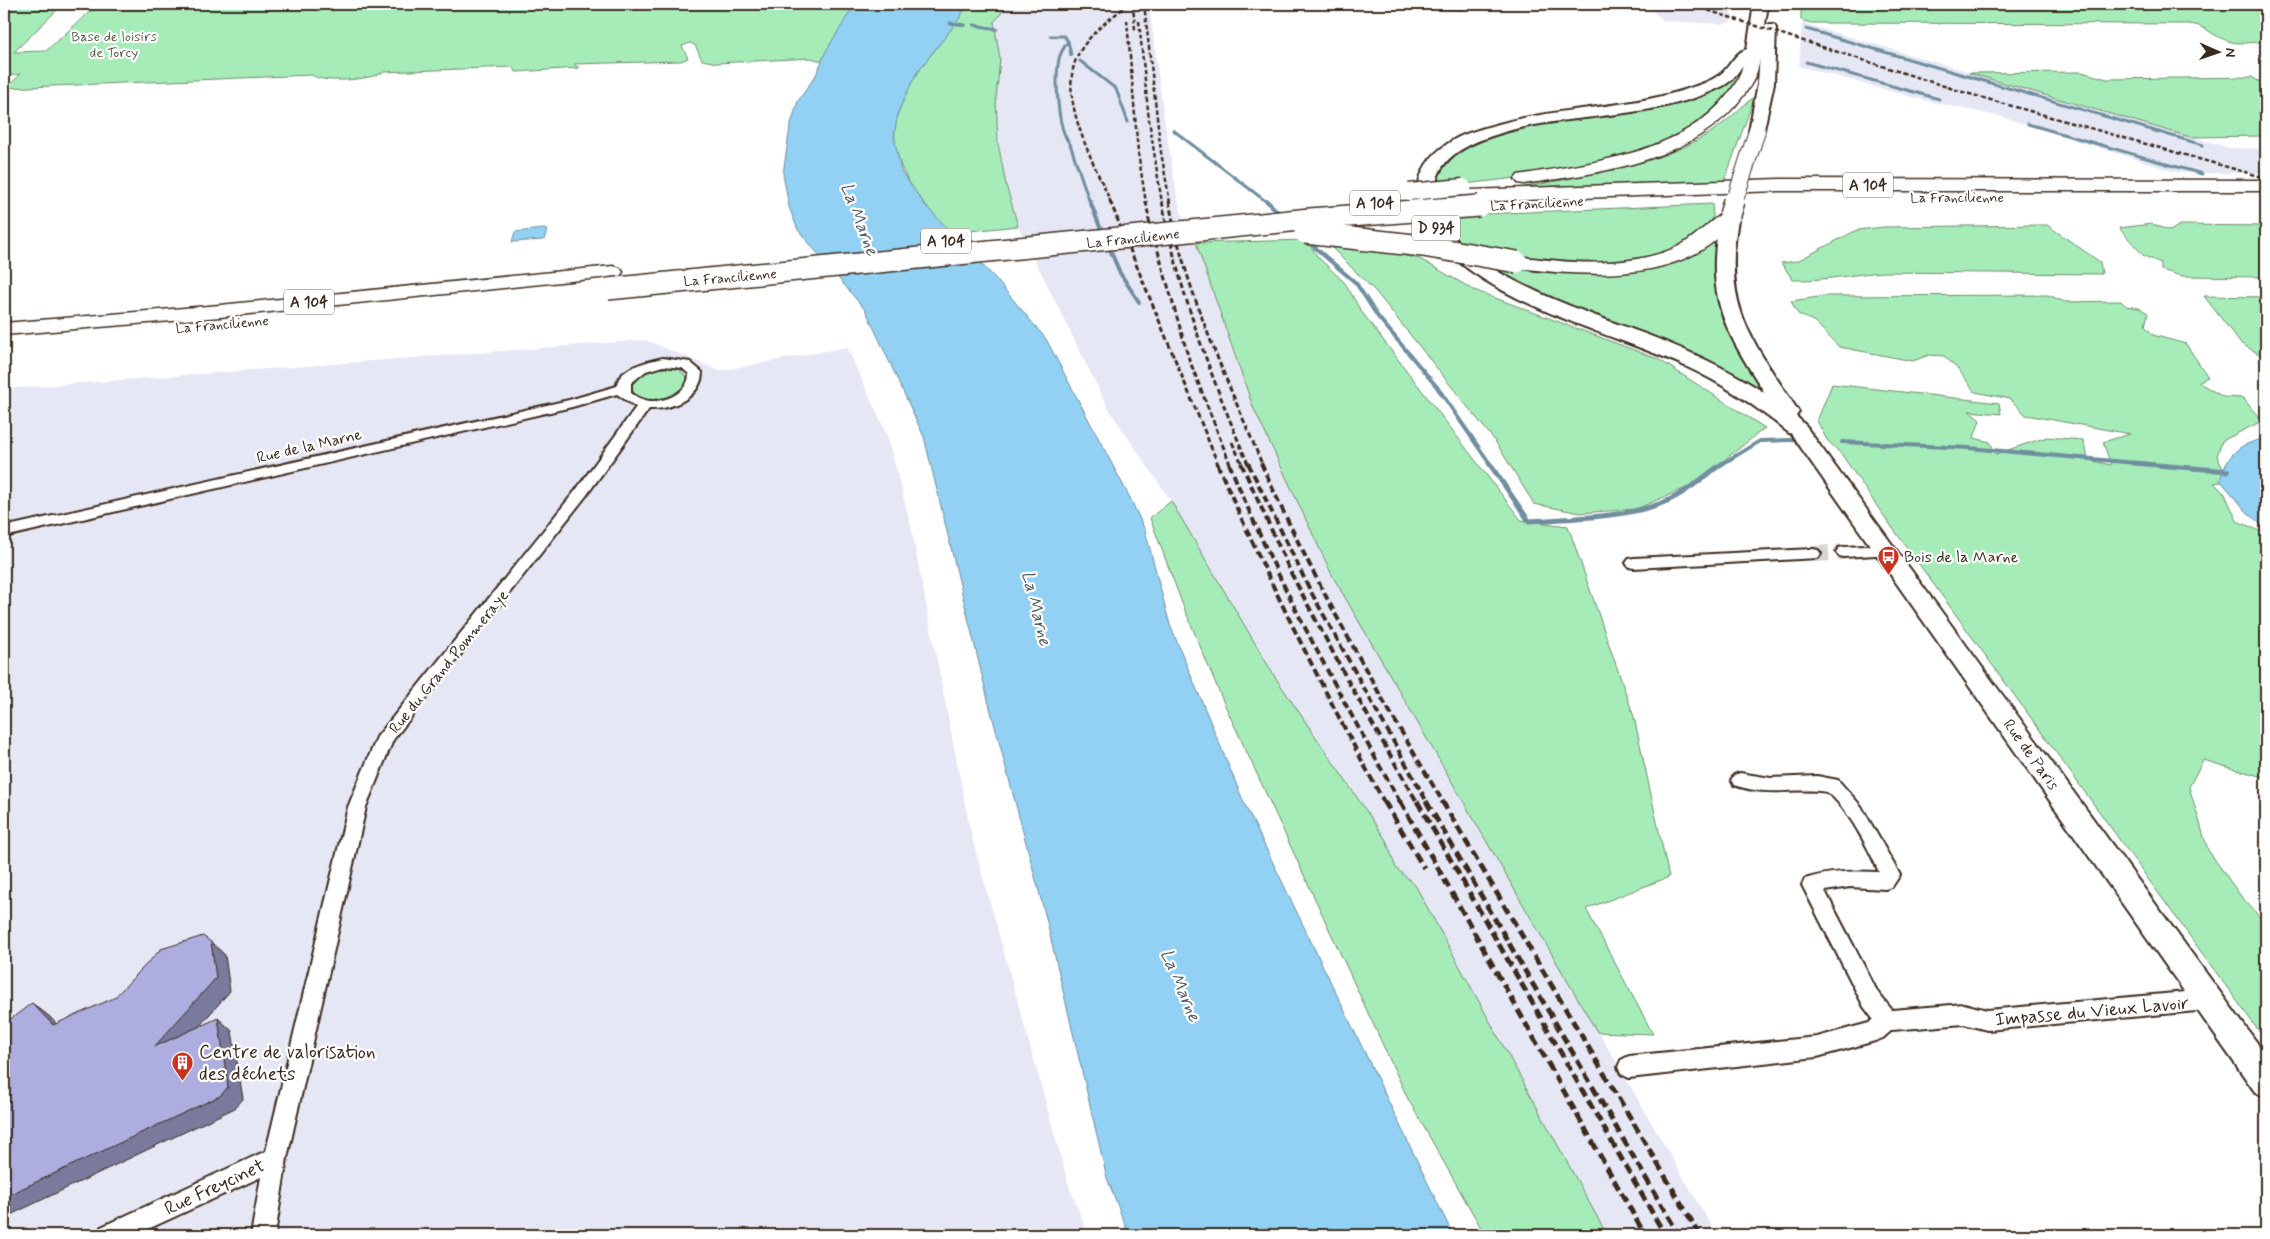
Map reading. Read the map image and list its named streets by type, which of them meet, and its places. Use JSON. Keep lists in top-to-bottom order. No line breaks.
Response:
{"streets":{"highway":["A 104","La Francilienne"],"main road":["D 934","Rue de Paris"],"street":["Rue de la Marne","Rue du Grand Pommeraye","Impasse du Vieux Lavoir","Rue Freycinet"]},"crossings":[["D 934","Rue de Paris"],["Rue du Grand Pommeraye","Rue Freycinet"],["Rue de Paris","Impasse du Vieux Lavoir"]],"water":["La Marne"],"parks":["Base de loisirs de Torcy"],"places":{"bus stop":["Bois de la Marne"],"building":["Centre de valorisation des déchets"]},"north":"right"}
